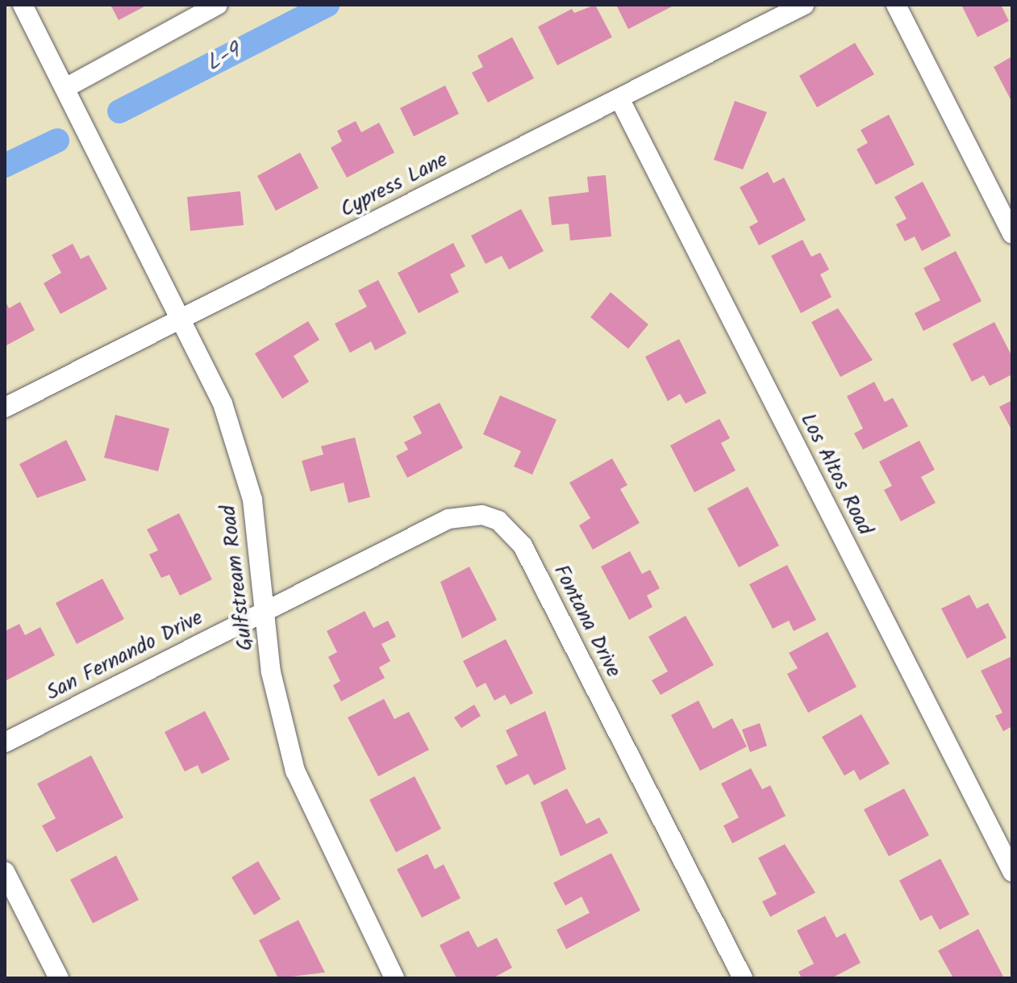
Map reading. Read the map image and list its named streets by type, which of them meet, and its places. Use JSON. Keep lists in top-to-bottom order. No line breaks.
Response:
{"streets":{"street":["Cypress Lane","Los Altos Road","Gulfstream Road","Fontana Drive","San Fernando Drive"]},"crossings":[["Cypress Lane","Los Altos Road"],["Cypress Lane","Gulfstream Road"],["Gulfstream Road","Fontana Drive"],["Gulfstream Road","San Fernando Drive"],["Fontana Drive","San Fernando Drive"]],"water":["L-9"]}
